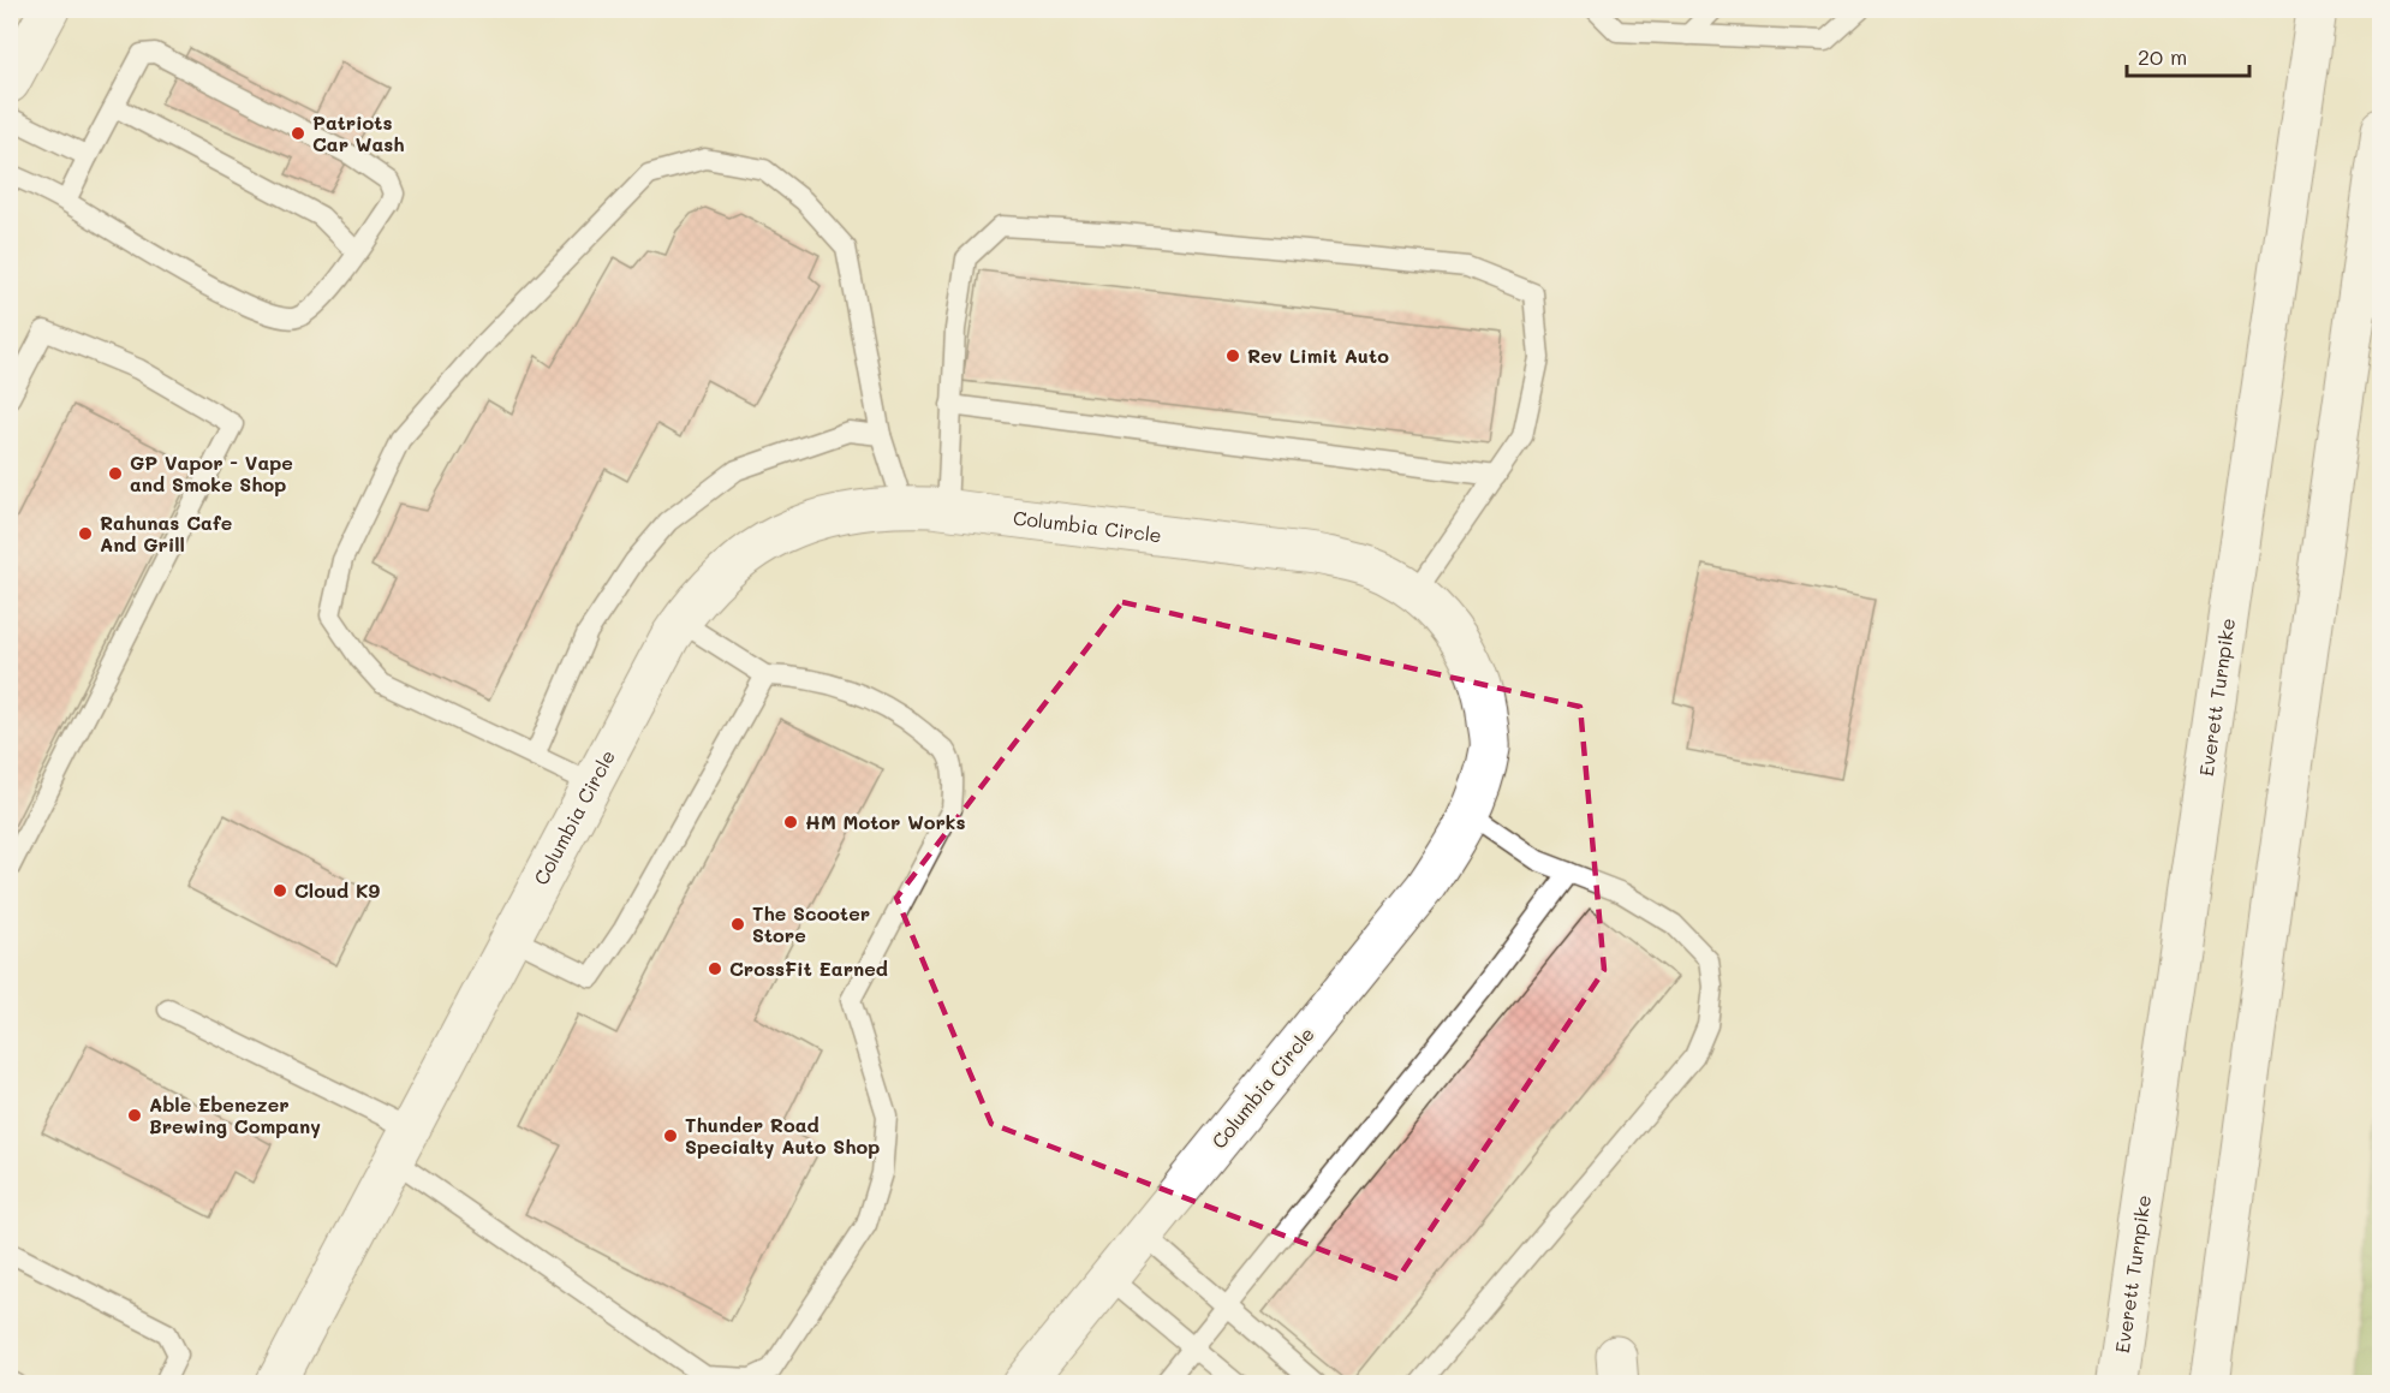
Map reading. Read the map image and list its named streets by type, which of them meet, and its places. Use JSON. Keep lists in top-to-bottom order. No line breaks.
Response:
{"streets":{"main road":["Columbia Circle","Everett Turnpike"]},"places":["Patriots Car Wash","Rev Limit Auto","GP Vapor - Vape and Smoke Shop","Rahunas Cafe And Grill","HM Motor Works","Cloud K9","The Scooter Store","CrossFit Earned","Able Ebenezer Brewing Company","Thunder Road Specialty Auto Shop"],"scale_bar":"20 m"}
